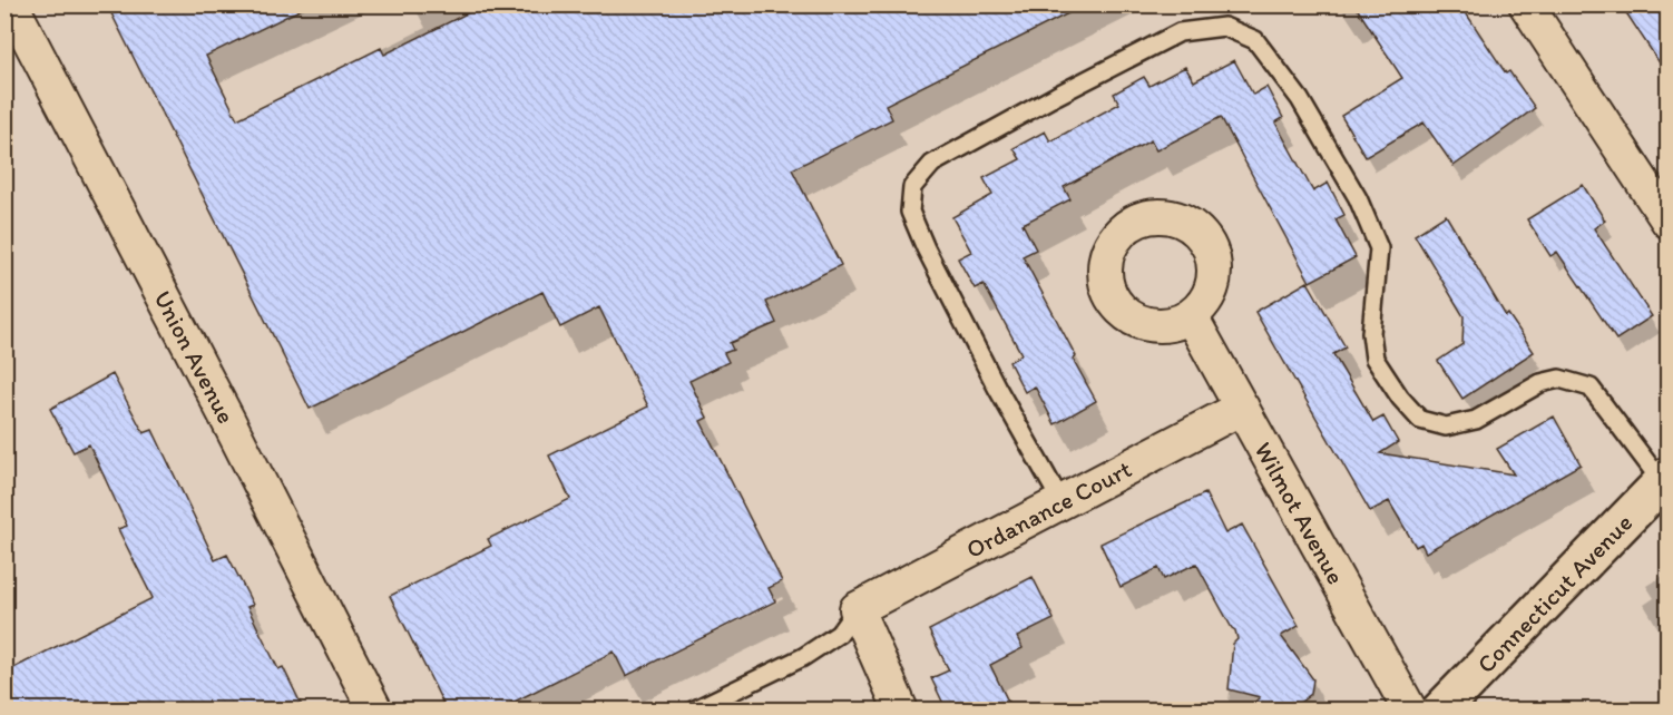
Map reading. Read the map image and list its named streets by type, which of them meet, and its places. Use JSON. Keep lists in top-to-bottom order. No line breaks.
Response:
{"streets":{"main road":["Connecticut Avenue"],"street":["Union Avenue","Ordanance Court","Wilmot Avenue"]},"crossings":[["Ordanance Court","Wilmot Avenue"]]}
